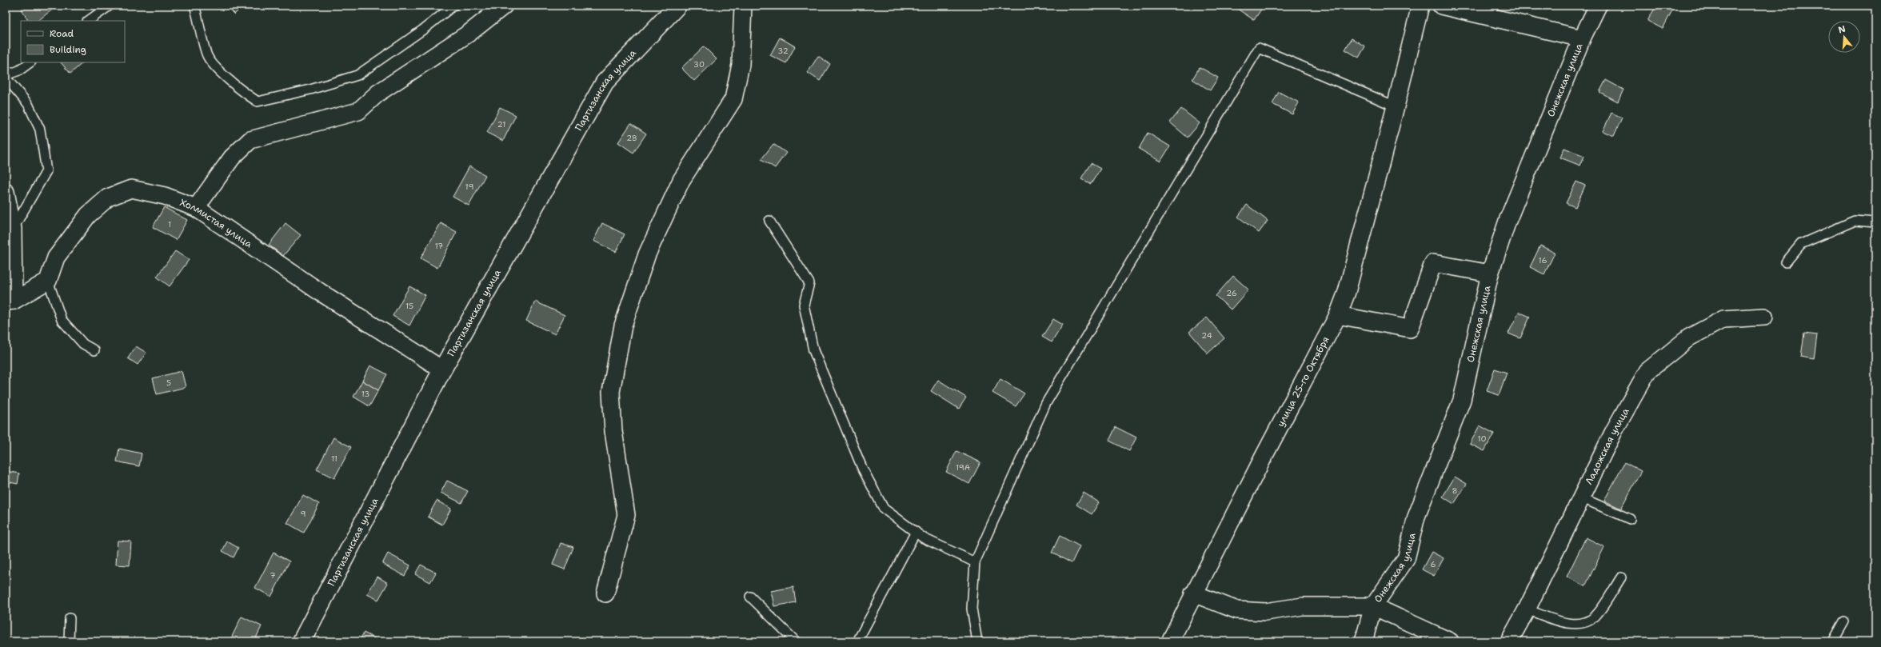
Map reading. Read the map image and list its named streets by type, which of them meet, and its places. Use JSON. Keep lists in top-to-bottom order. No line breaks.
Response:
{"streets":{"main road":["Партизанская улица"],"street":["Онежская улица","Холмистая улица","улица 25-го Октября","Ладожская улица"]},"crossings":[["Партизанская улица","Холмистая улица"]],"house_numbers":["32","30","21","28","19","1","17","16","26","15","24","5","13","10","11","19А","8","9","6","7"],"legend":["Road","Building"],"north":"top"}
